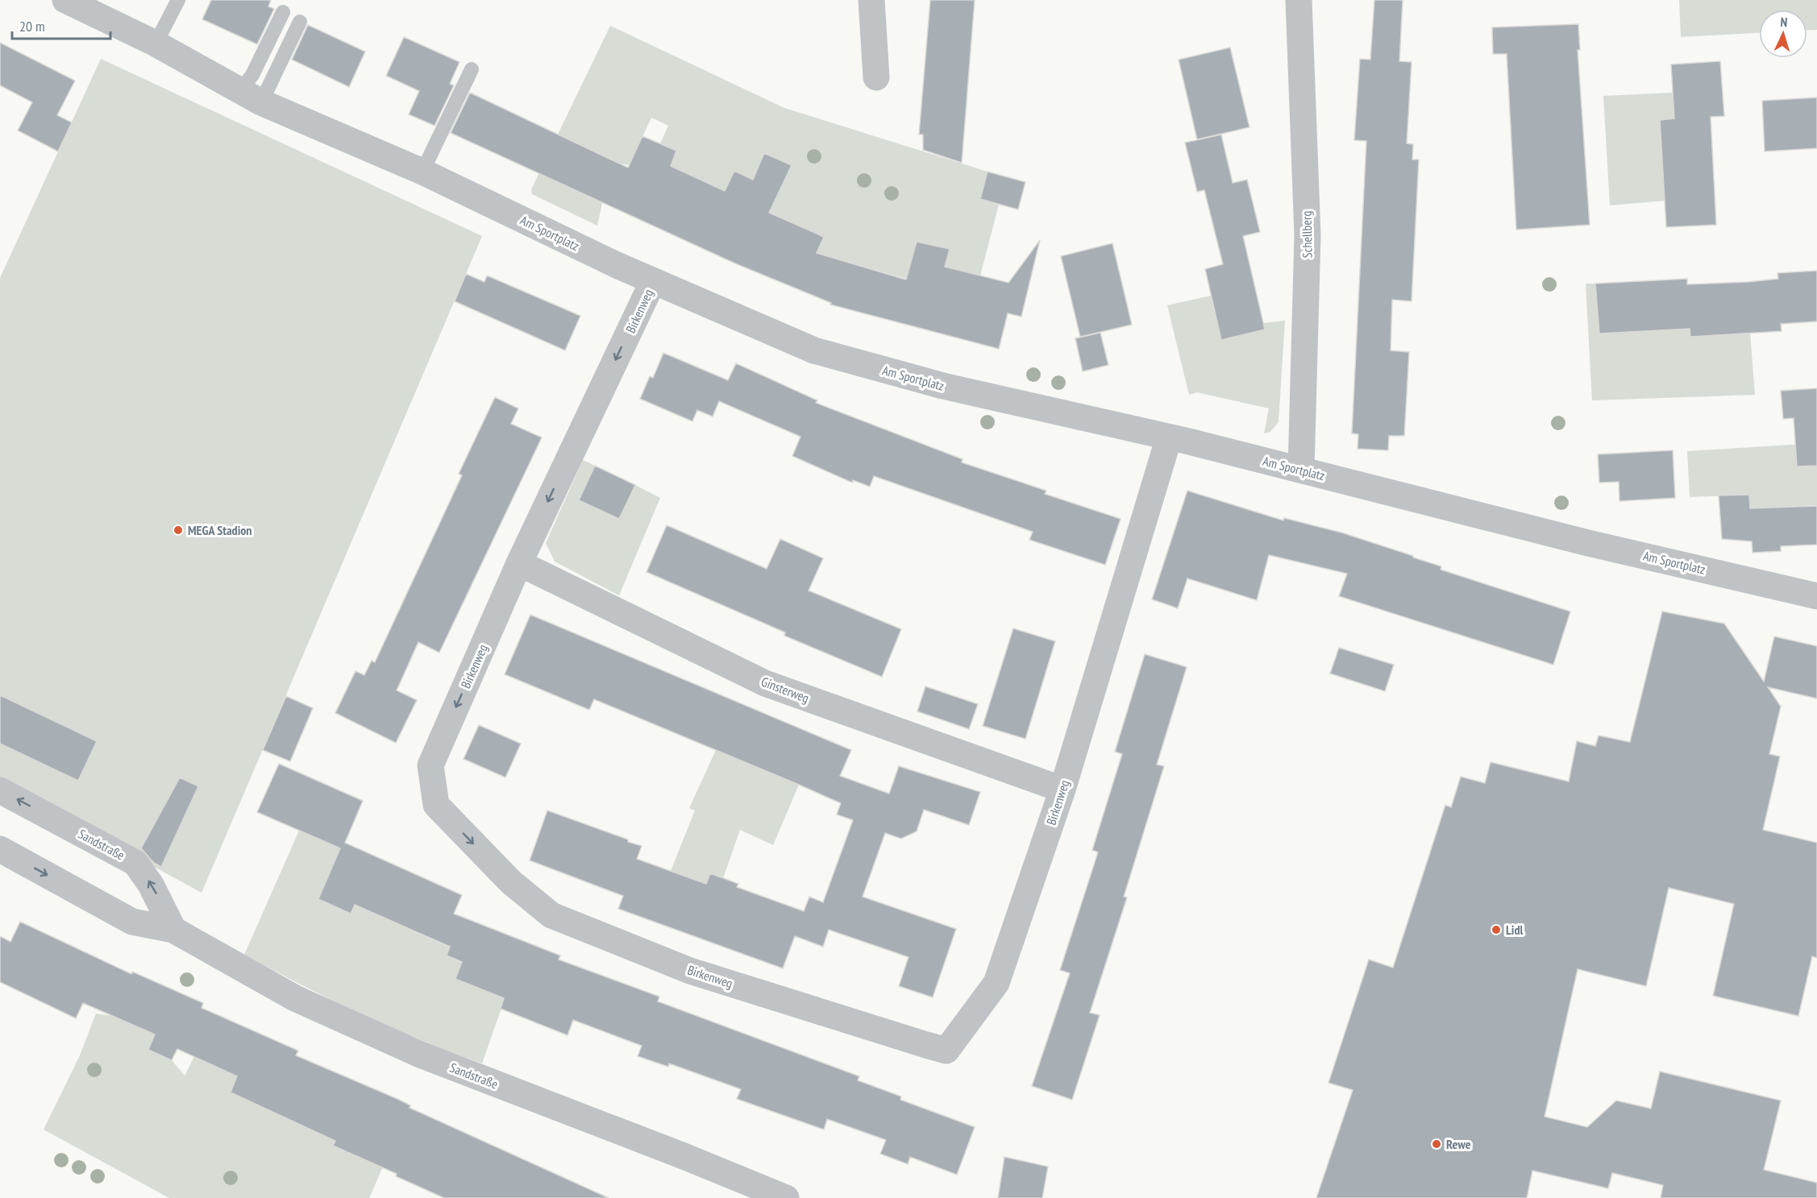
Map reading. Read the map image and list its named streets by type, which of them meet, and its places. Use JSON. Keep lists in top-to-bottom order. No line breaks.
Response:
{"streets":{"street":["Am Sportplatz","Schellberg","Birkenweg","Ginsterweg","Sandstraße"]},"crossings":[["Am Sportplatz","Schellberg"],["Am Sportplatz","Birkenweg"],["Birkenweg","Ginsterweg"]],"places":["MEGA Stadion","Lidl","Rewe"],"scale_bar":"20 m","north":"top"}
